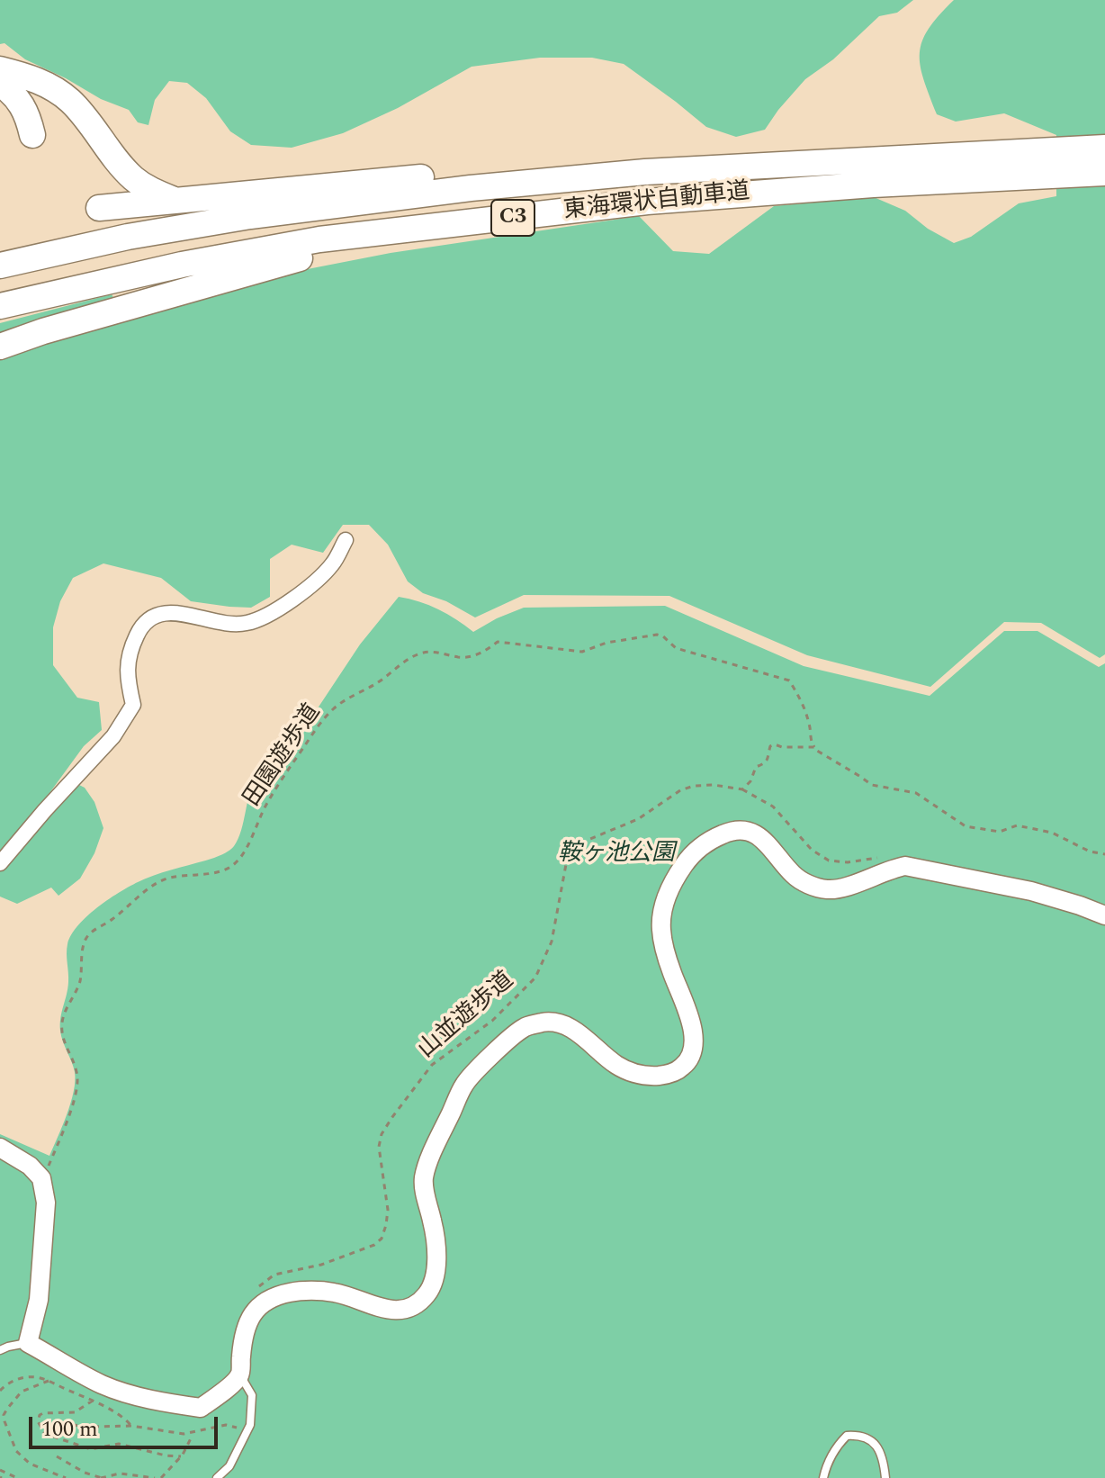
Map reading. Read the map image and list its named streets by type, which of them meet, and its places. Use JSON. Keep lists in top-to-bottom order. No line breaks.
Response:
{"streets":{"highway":["東海環状自動車道","C3"],"path":["田園遊歩道","山並遊歩道"]},"parks":["鞍ヶ池公園"],"scale_bar":"100 m"}
